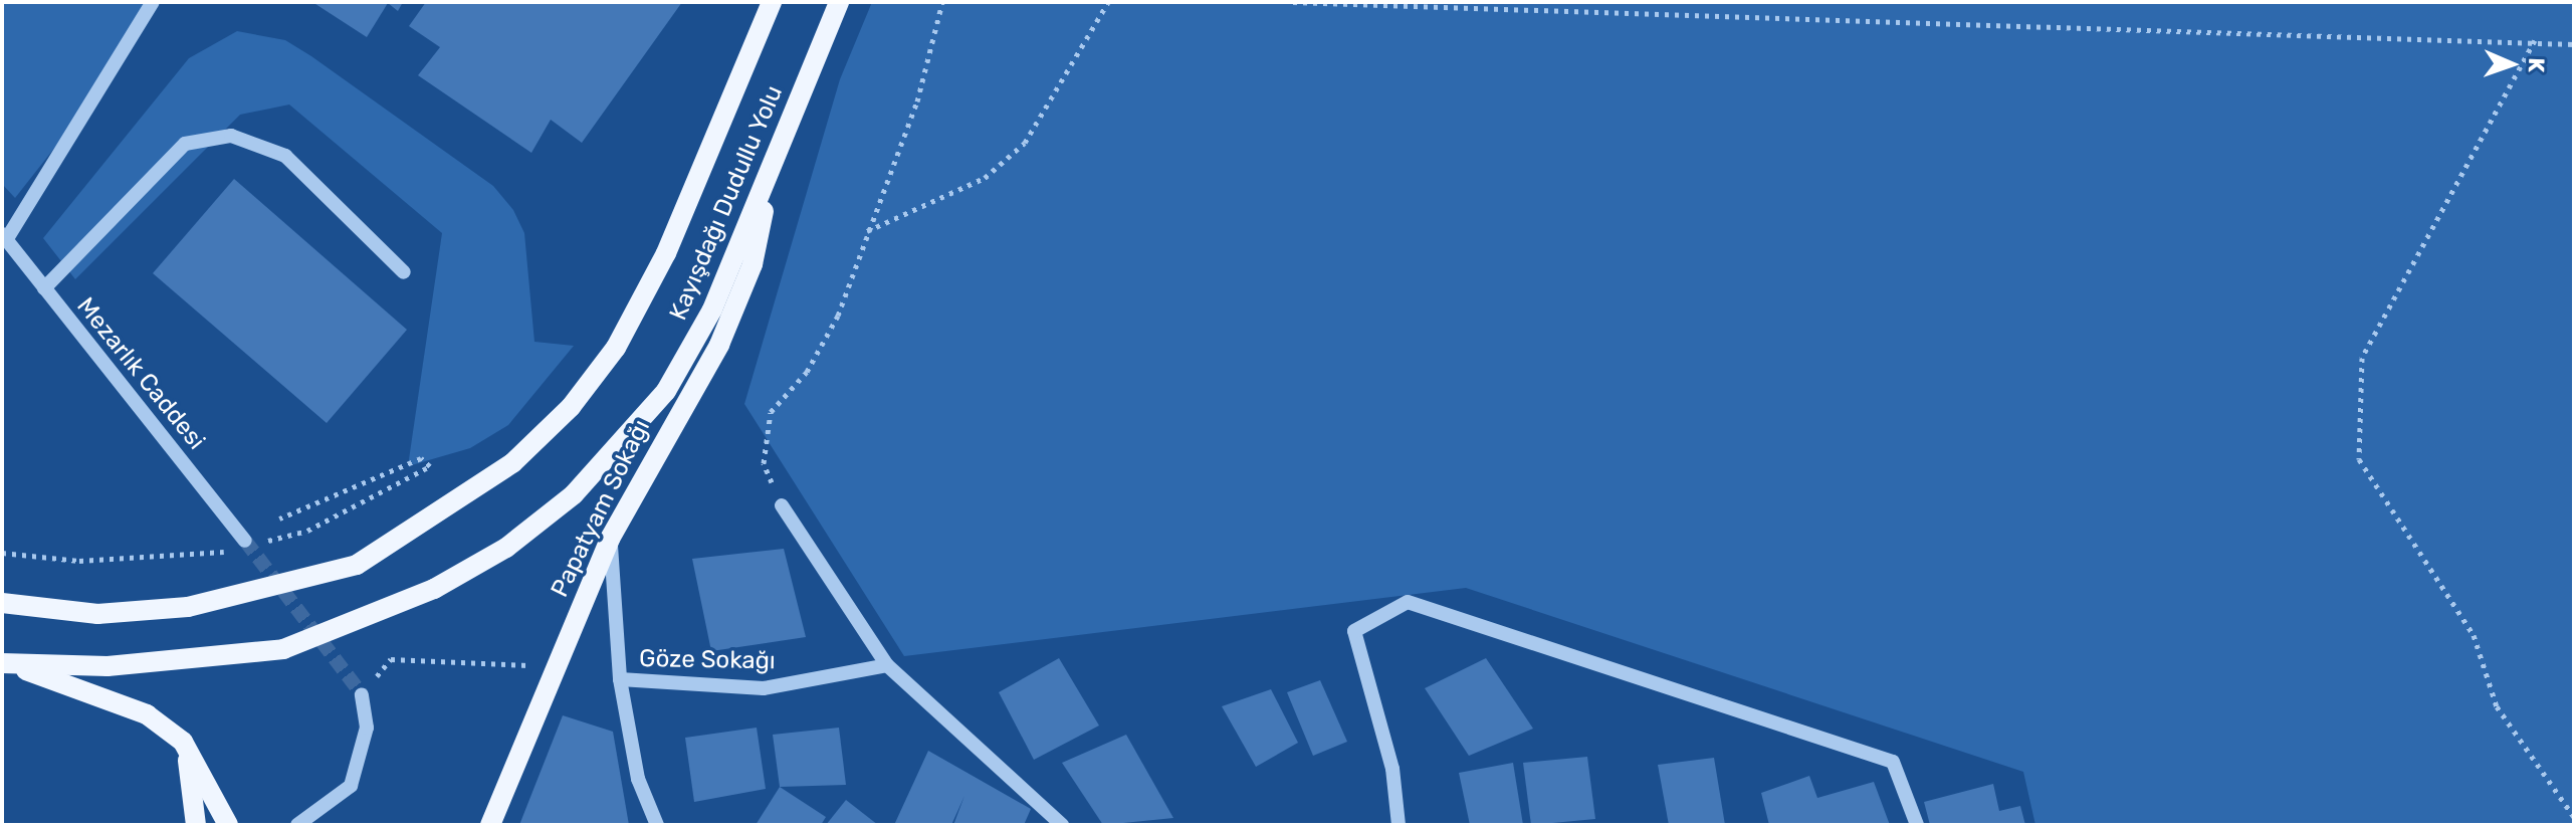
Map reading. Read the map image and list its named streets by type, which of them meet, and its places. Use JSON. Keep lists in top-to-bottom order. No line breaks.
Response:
{"streets":{"main road":["Kayışdağı Dudullu Yolu","Papatyam Sokağı"],"street":["Mezarlık Caddesi","Göze Sokağı"]},"crossings":[["Kayışdağı Dudullu Yolu","Papatyam Sokağı"]],"north":"right"}
